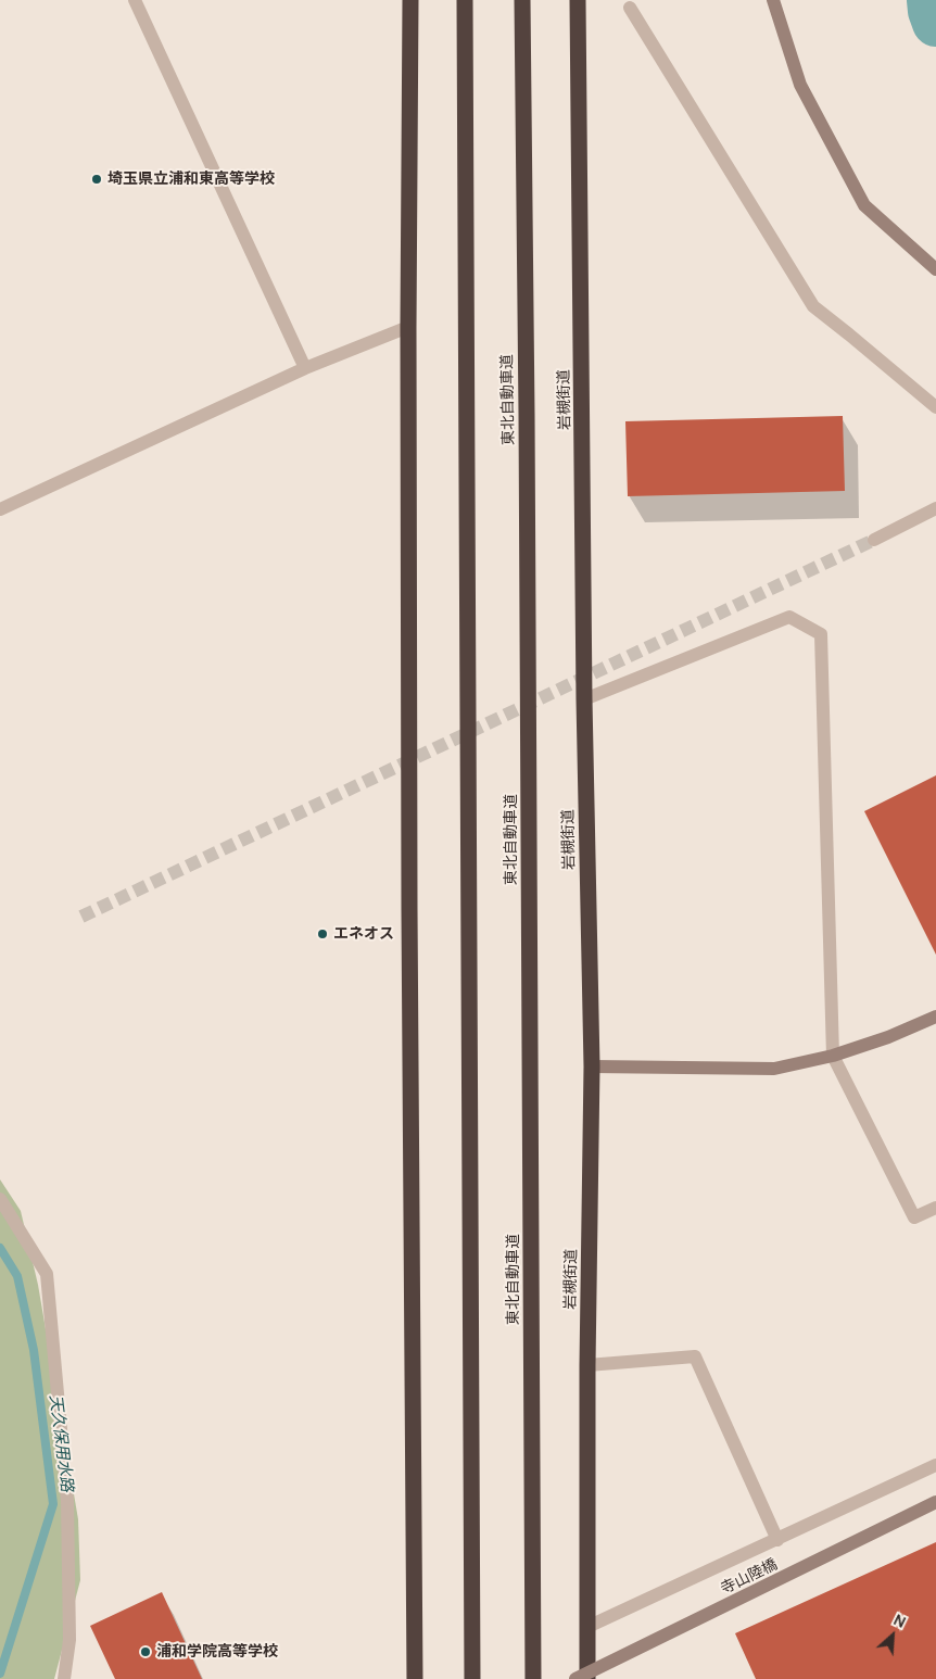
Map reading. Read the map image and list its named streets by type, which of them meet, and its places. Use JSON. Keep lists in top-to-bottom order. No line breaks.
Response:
{"streets":{"highway":["東北自動車道","岩槻街道"],"street":["寺山陸橋"]},"water":["天久保用水路"],"places":["埼玉県立浦和東高等学校","エネオス","浦和学院高等学校"],"north":"top right"}
